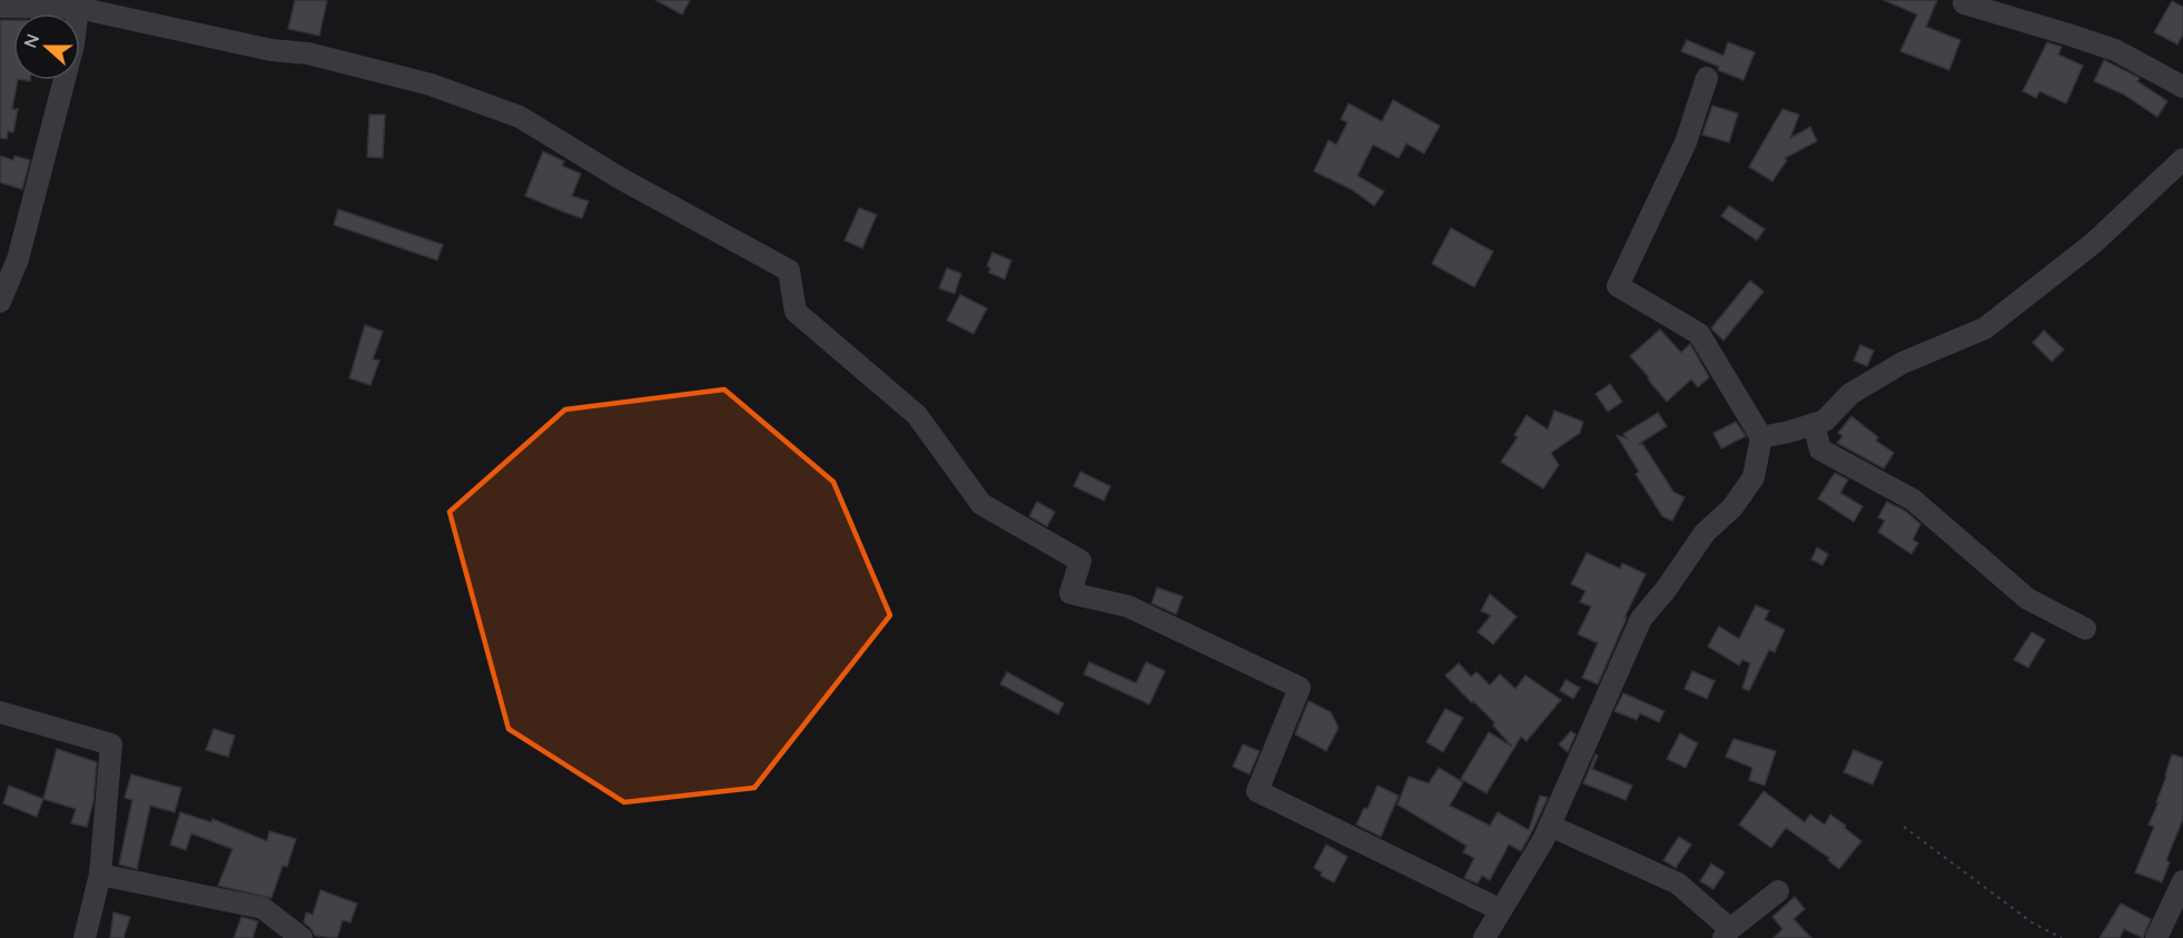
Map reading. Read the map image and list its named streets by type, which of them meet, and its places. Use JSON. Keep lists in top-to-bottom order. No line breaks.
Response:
{"north":"left"}
